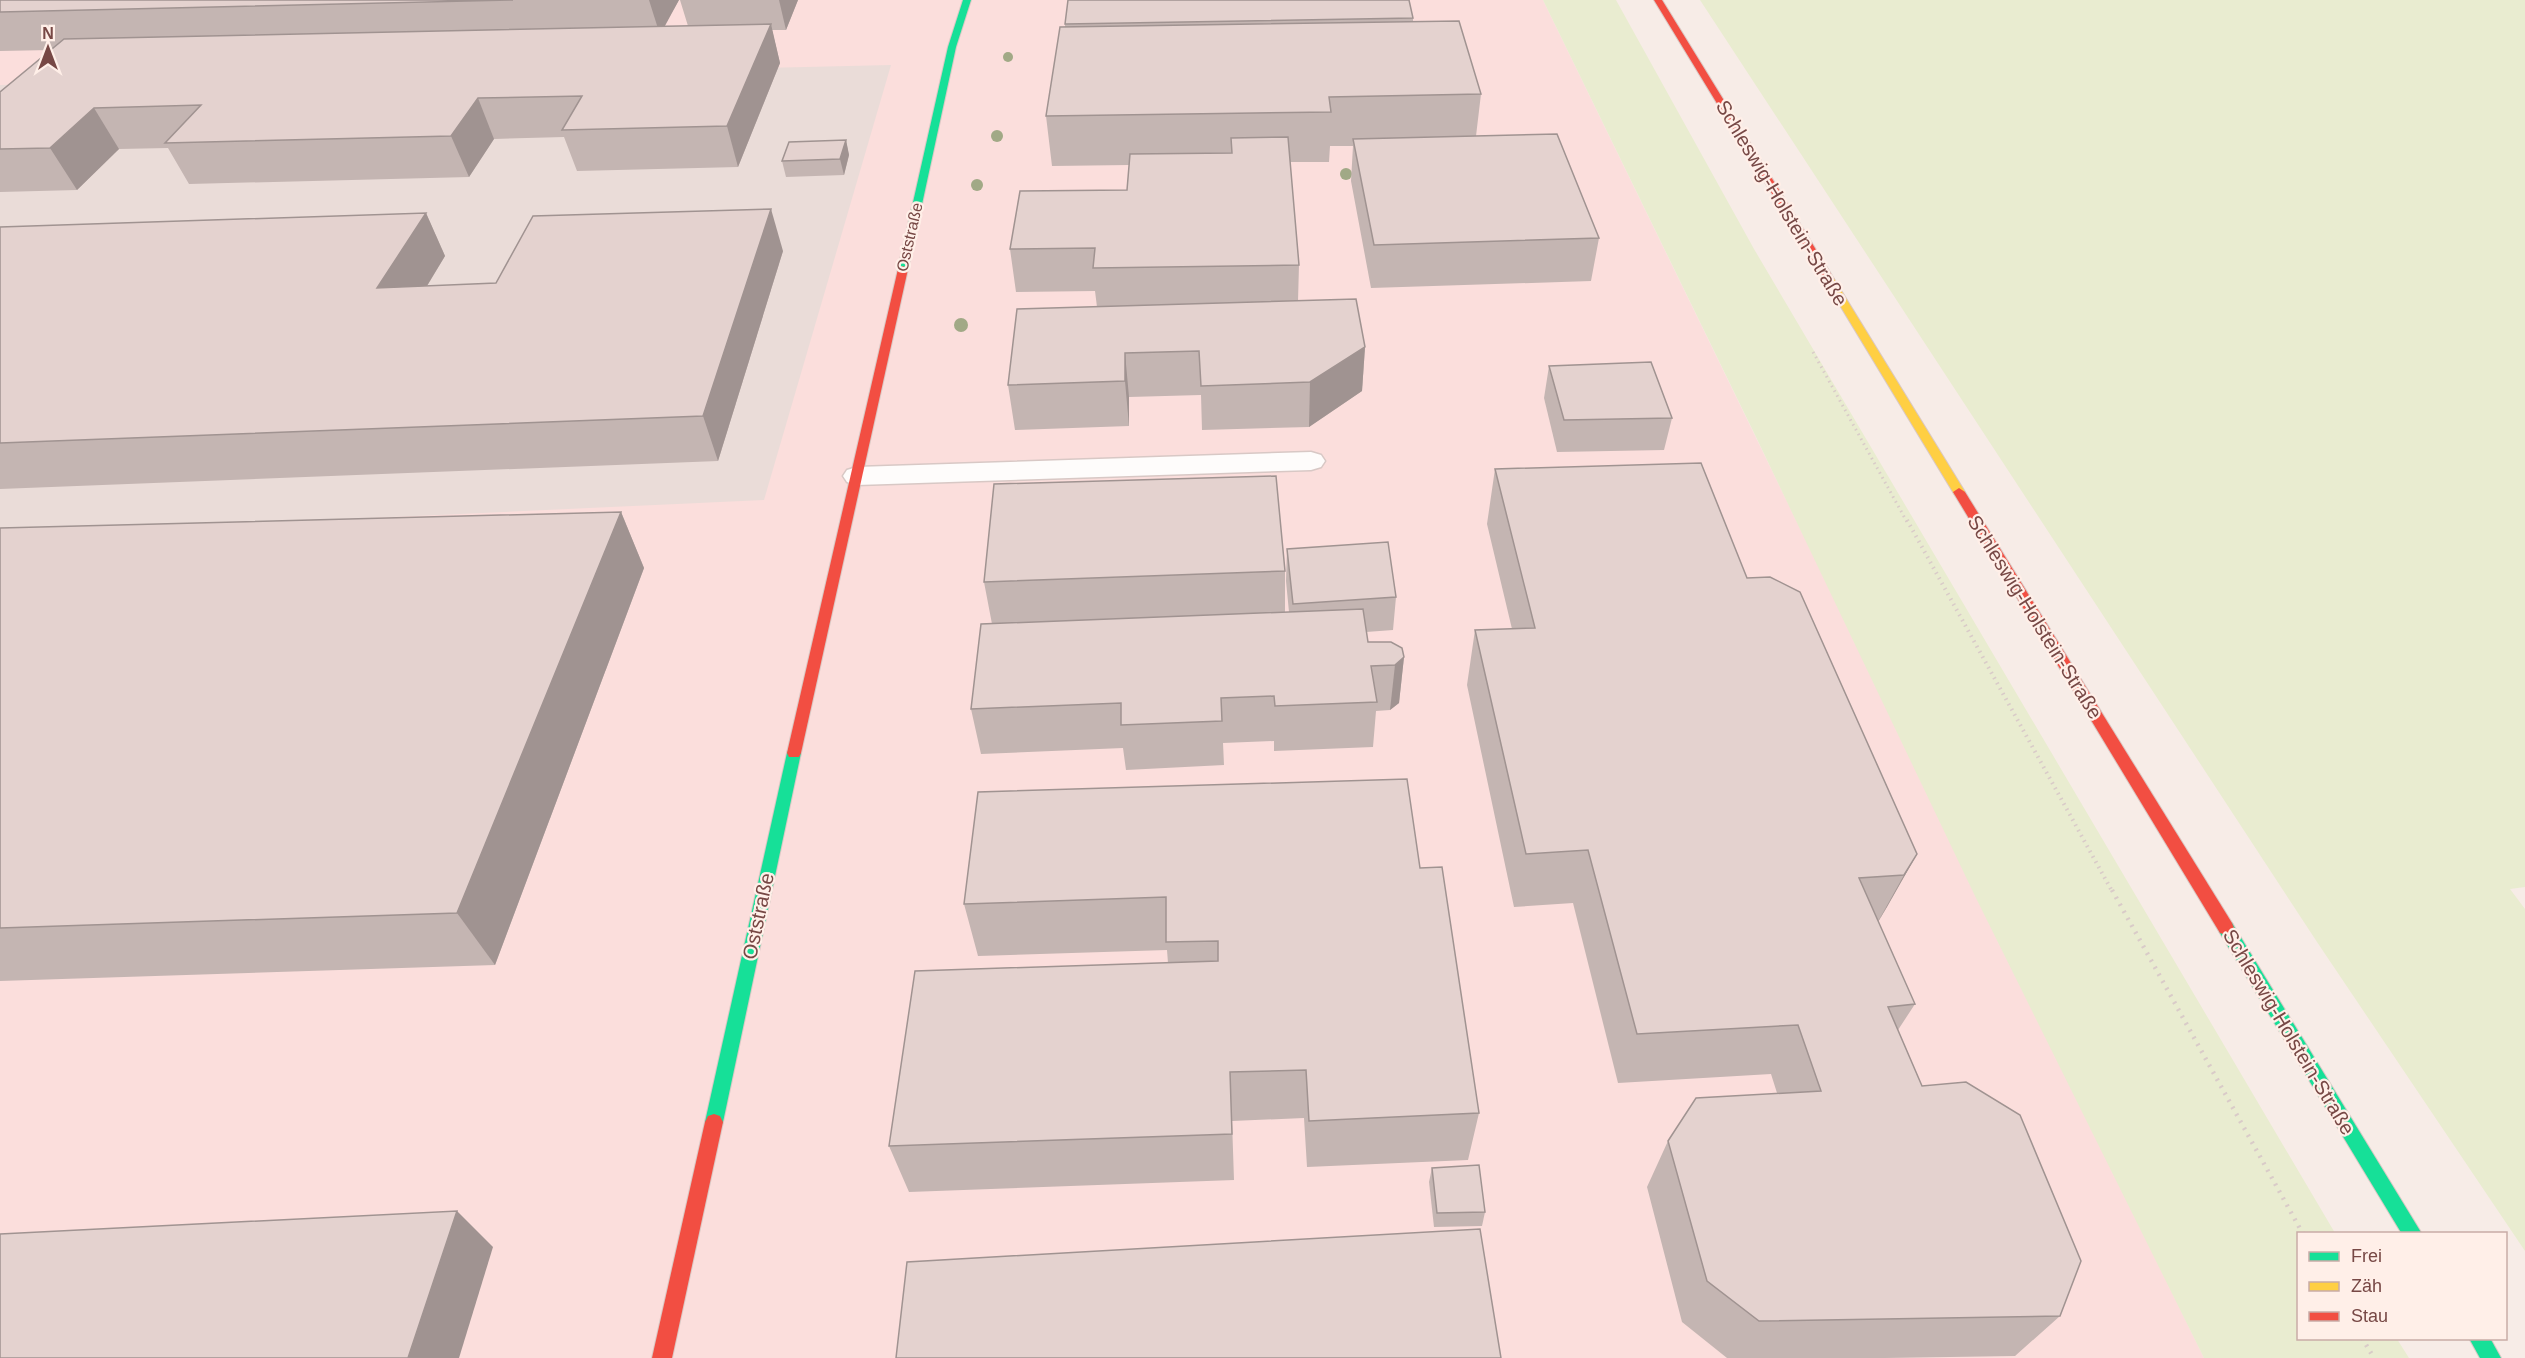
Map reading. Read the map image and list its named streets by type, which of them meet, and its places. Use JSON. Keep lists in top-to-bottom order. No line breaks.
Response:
{"streets":{"street":["Schleswig-Holstein-Straße","Oststraße"]},"legend":["Frei","Zäh","Stau"],"north":"top"}
